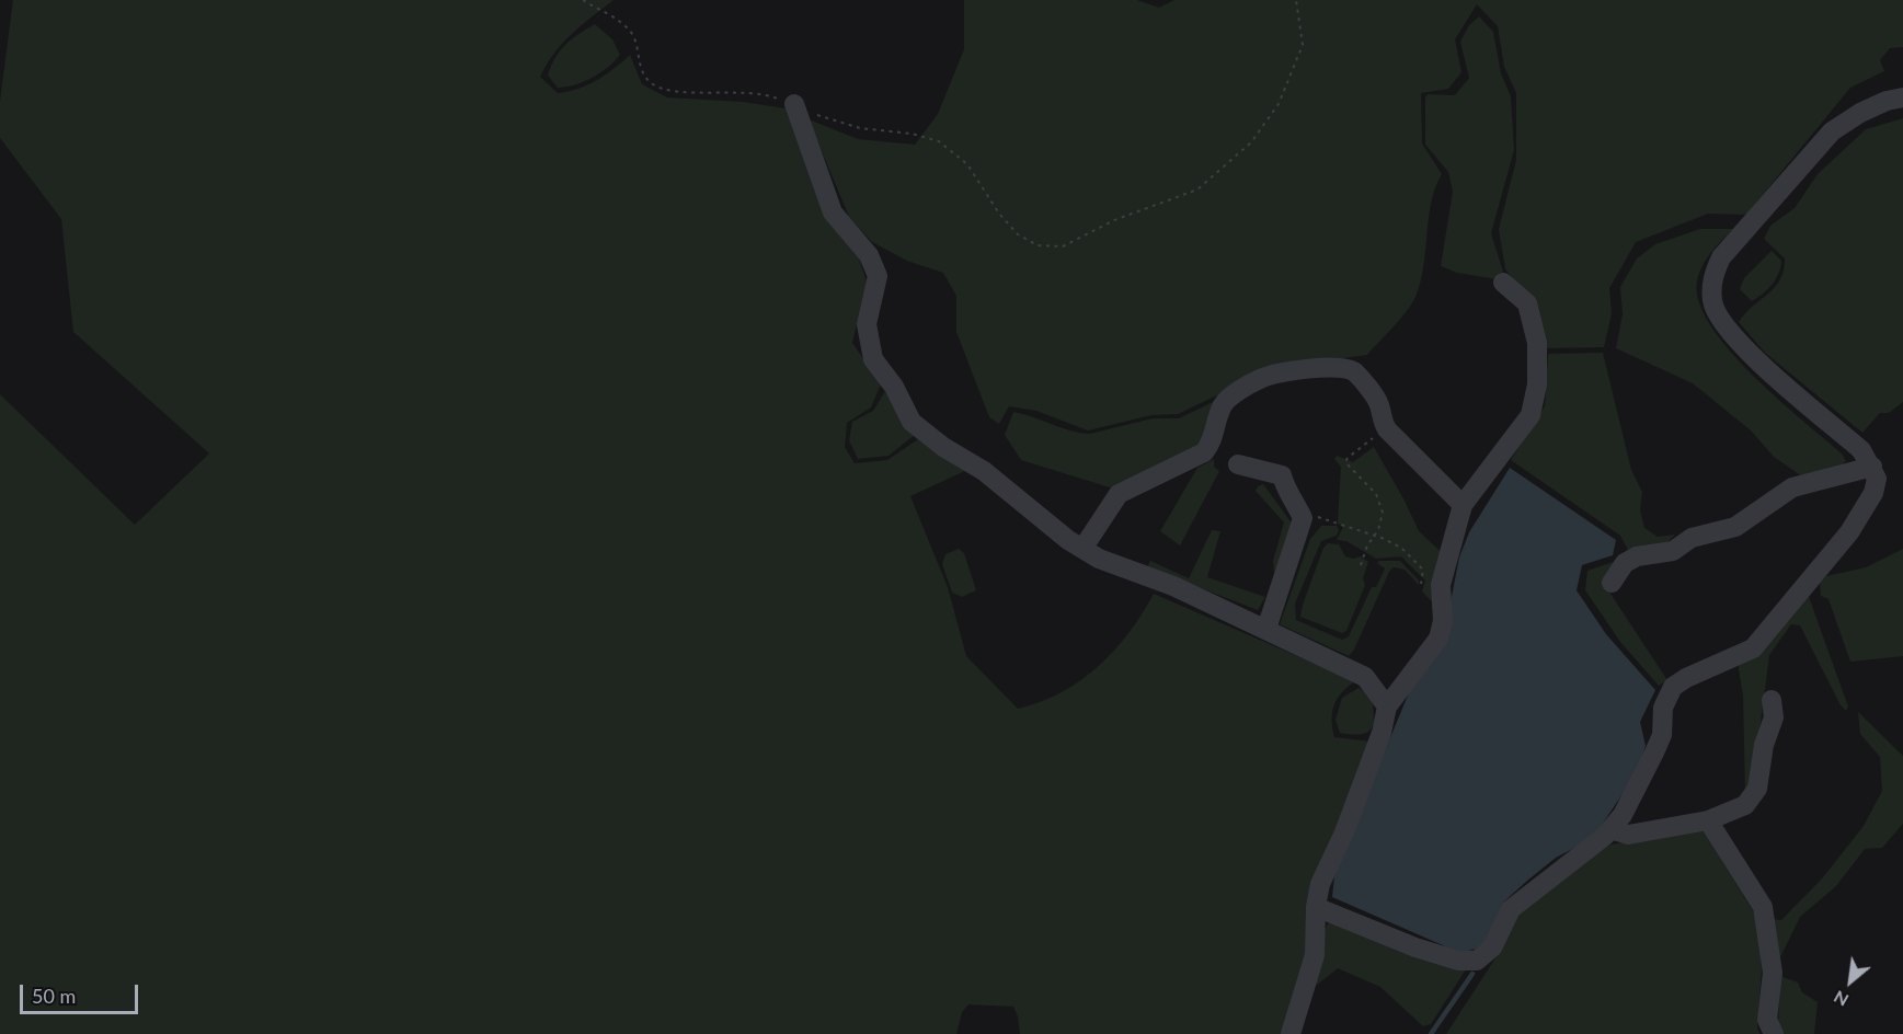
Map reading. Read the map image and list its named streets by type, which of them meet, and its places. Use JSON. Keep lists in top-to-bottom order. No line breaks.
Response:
{"scale_bar":"50 m","north":"bottom left"}
